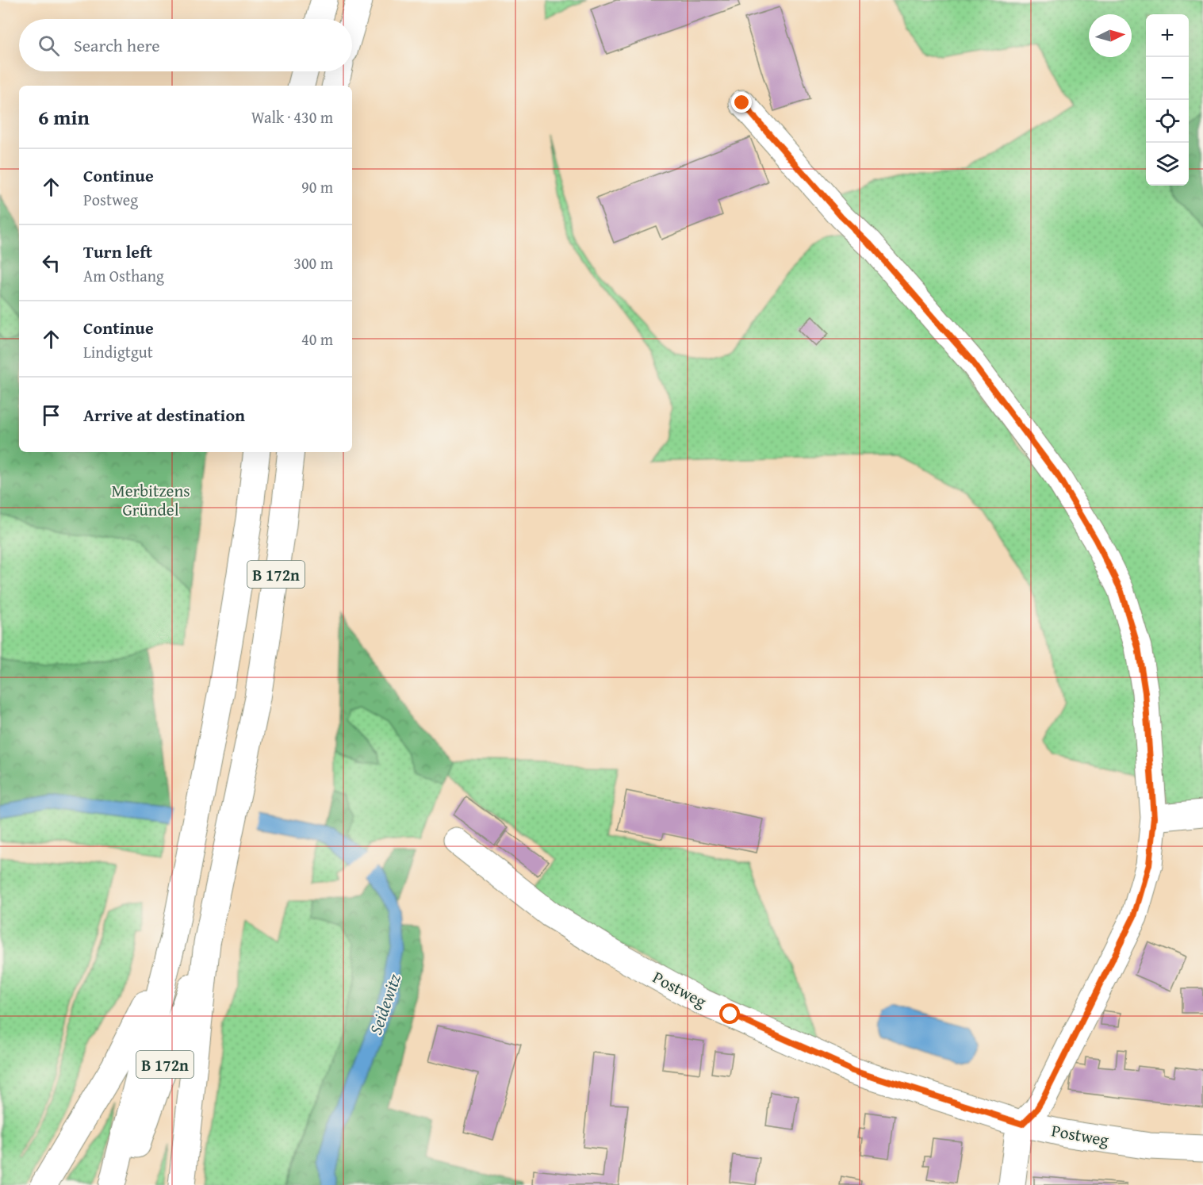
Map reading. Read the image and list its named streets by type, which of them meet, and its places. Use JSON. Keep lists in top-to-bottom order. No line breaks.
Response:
{"streets":{"main road":["B 172n","Postweg"]},"water":["Seidewitz"],"parks":["Merbitzens Gründel"],"north":"right","page":{"map_buttons":["+","−"],"search":"Search here","heading":["6 min","Walk · 430 m"],"list":[["Continue","Postweg","90 m"],["Turn left","Am Osthang","300 m"],["Continue","Lindigtgut","40 m"],"Arrive at destination"]}}
